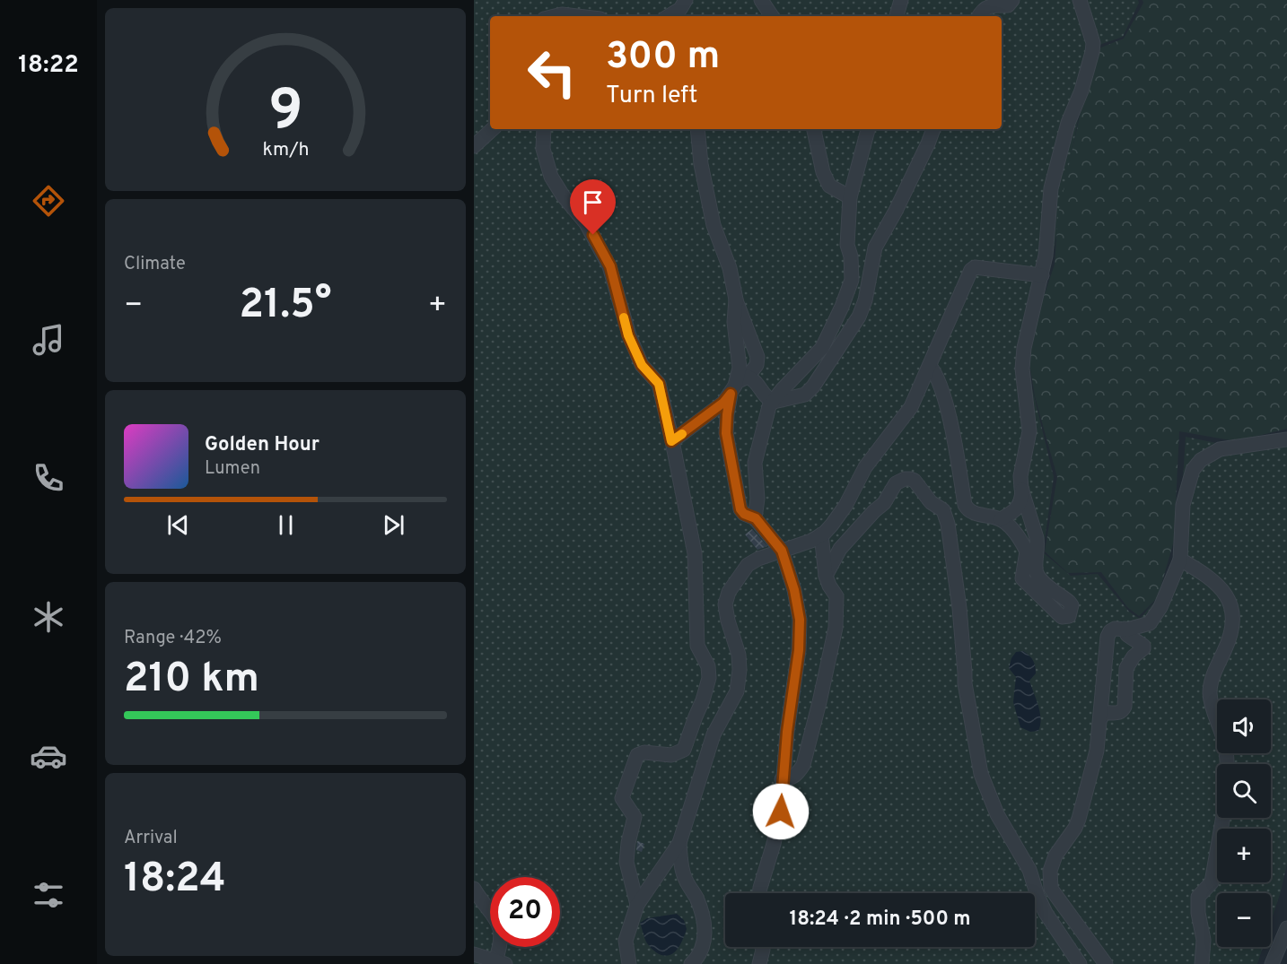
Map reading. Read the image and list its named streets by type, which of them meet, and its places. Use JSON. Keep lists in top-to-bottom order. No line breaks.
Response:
{"page":{"tabs":"18:22","turn":["300 m","Turn left"],"tile":["Climate",["Range · 42%","210 km"],["Arrival","18:24"]],"heat":["−","21.5°","+"],"song":["Golden Hour","Lumen"],"map_buttons":["+","−"],"limit":"20","trip":"18:24 · 2 min · 500 m","gauge":["9","km/h"]}}
